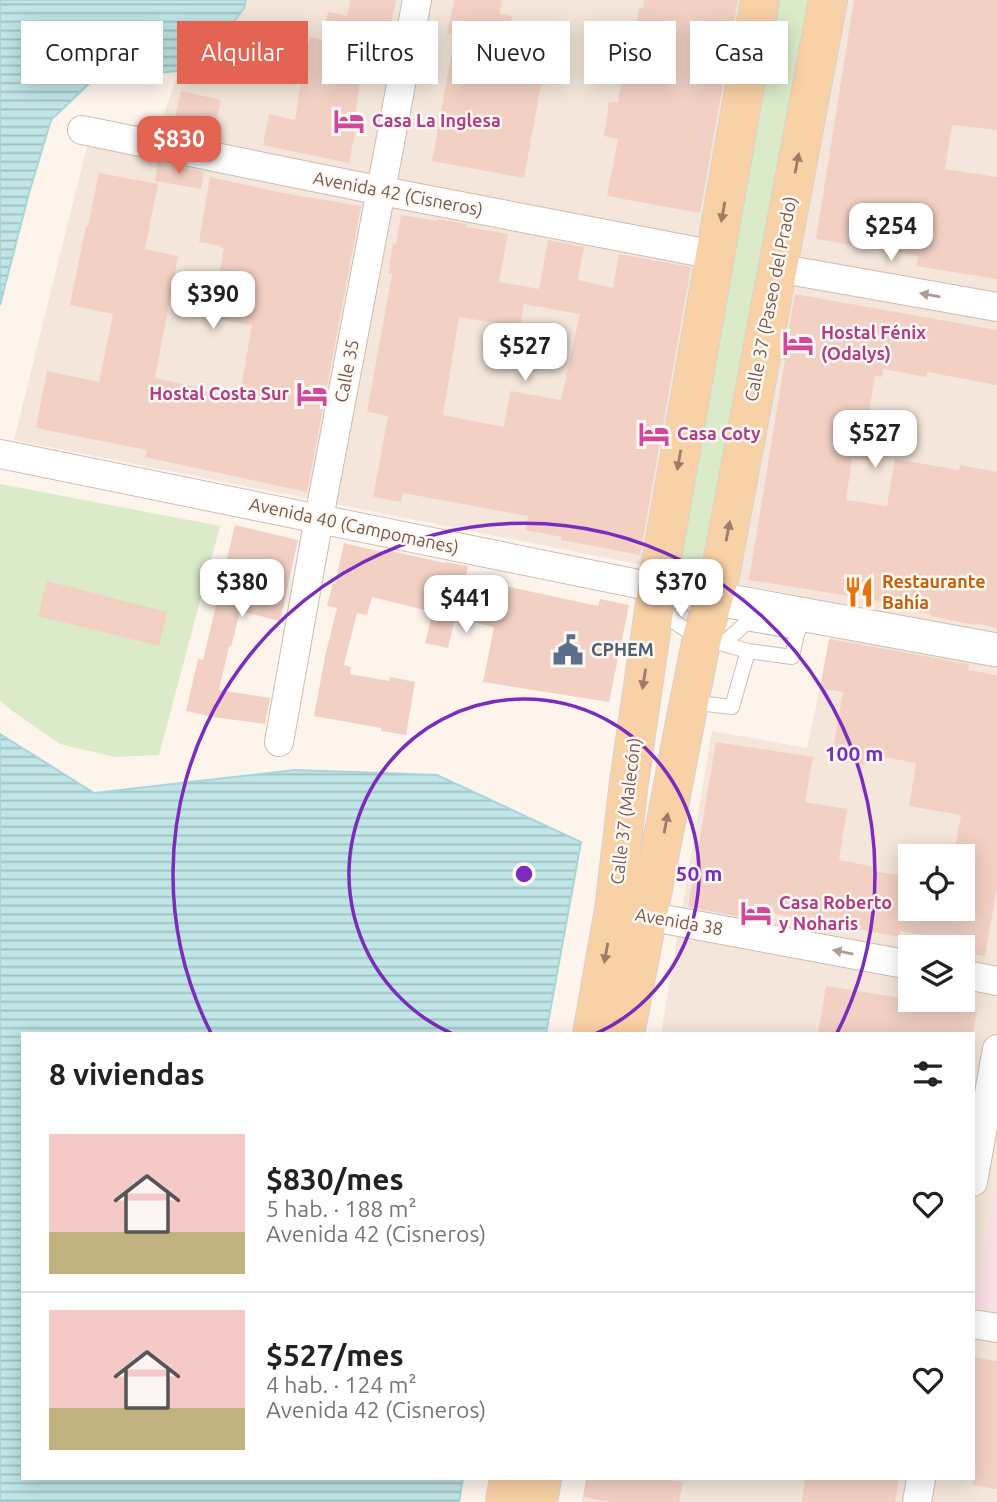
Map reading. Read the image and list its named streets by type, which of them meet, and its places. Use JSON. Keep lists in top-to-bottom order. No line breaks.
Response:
{"streets":{"main road":["Calle 37 (Paseo del Prado)","Calle 37 (Malecón)"],"street":["Avenida 42 (Cisneros)","Calle 35","Avenida 40 (Campomanes)","Avenida 38"]},"crossings":[["Avenida 42 (Cisneros)","Calle 35"],["Calle 37 (Paseo del Prado)","Avenida 40 (Campomanes)"],["Calle 37 (Paseo del Prado)","Calle 37 (Malecón)"],["Calle 35","Avenida 40 (Campomanes)"],["Avenida 40 (Campomanes)","Calle 37 (Malecón)"],["Calle 37 (Malecón)","Avenida 38"]],"one_way":["Avenida 38"],"places":{"hotel":["Casa La Inglesa","Hostal Fénix (Odalys)","Hostal Costa Sur","Casa Coty","Casa Roberto y Noharis"],"restaurant":["Restaurante Bahía"],"public building":["CPHEM"]},"page":{"chip":["Comprar","Alquilar","Filtros","Nuevo","Piso","Casa"],"price":["$830","$254","$390","$527","$527","$380","$370","$441"],"heading":"8 viviendas","list":[{"name":"$830/mes","note":"5 hab. · 188 m² · Avenida 42 (Cisneros)"},{"name":"$527/mes","note":"4 hab. · 124 m² · Avenida 42 (Cisneros)"}]},"rings":["100 m","50 m"]}
